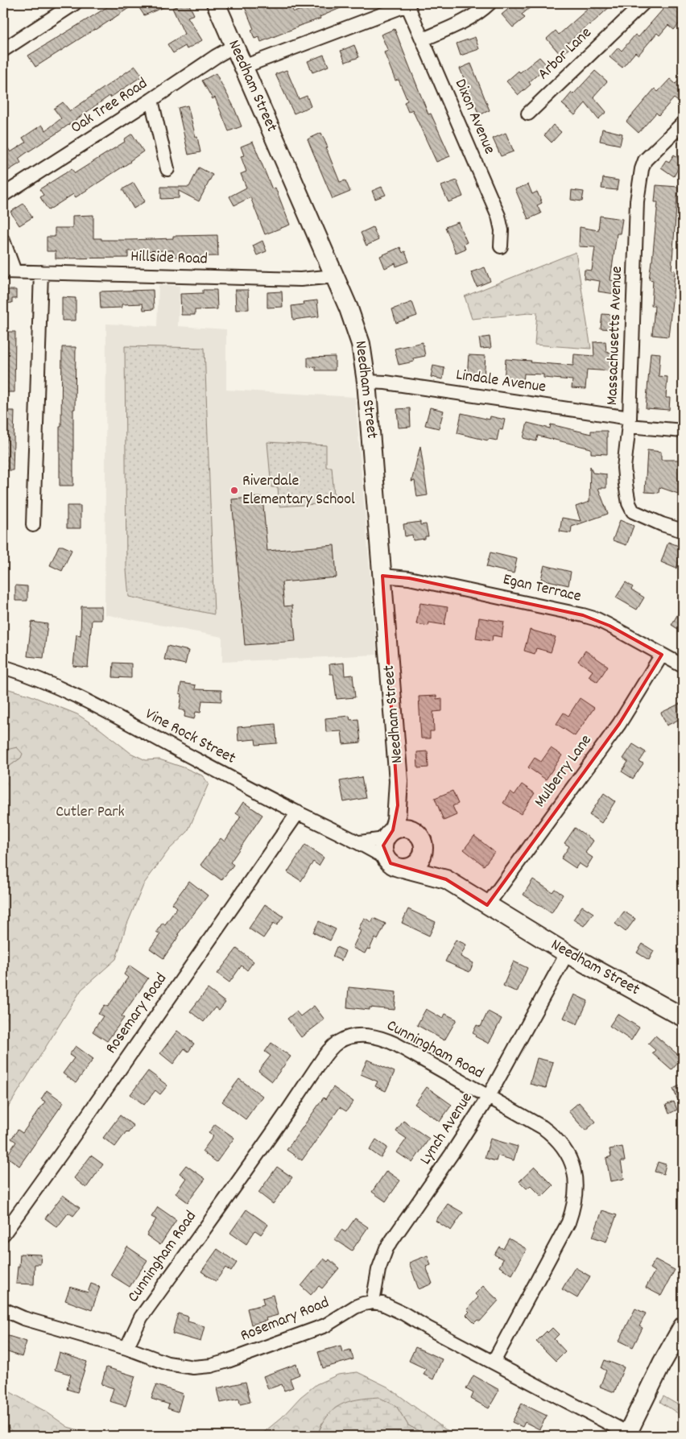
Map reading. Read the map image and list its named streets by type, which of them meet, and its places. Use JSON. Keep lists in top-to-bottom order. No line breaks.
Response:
{"streets":{"main road":["Needham Street"],"street":["Arbor Lane","Oak Tree Road","Dixon Avenue","Hillside Road","Massachusetts Avenue","Lindale Avenue","Egan Terrace","Vine Rock Street","Mulberry Lane","Rosemary Road","Cunningham Road","Lynch Avenue"]},"crossings":[["Needham Street","Oak Tree Road"],["Needham Street","Hillside Road"],["Needham Street","Lindale Avenue"],["Needham Street","Egan Terrace"],["Needham Street","Vine Rock Street"],["Needham Street","Mulberry Lane"],["Needham Street","Lynch Avenue"],["Massachusetts Avenue","Lindale Avenue"],["Egan Terrace","Mulberry Lane"],["Vine Rock Street","Rosemary Road"],["Rosemary Road","Cunningham Road"],["Rosemary Road","Lynch Avenue"],["Cunningham Road","Lynch Avenue"]],"parks":["Cutler Park"],"places":["Riverdale Elementary School"]}
